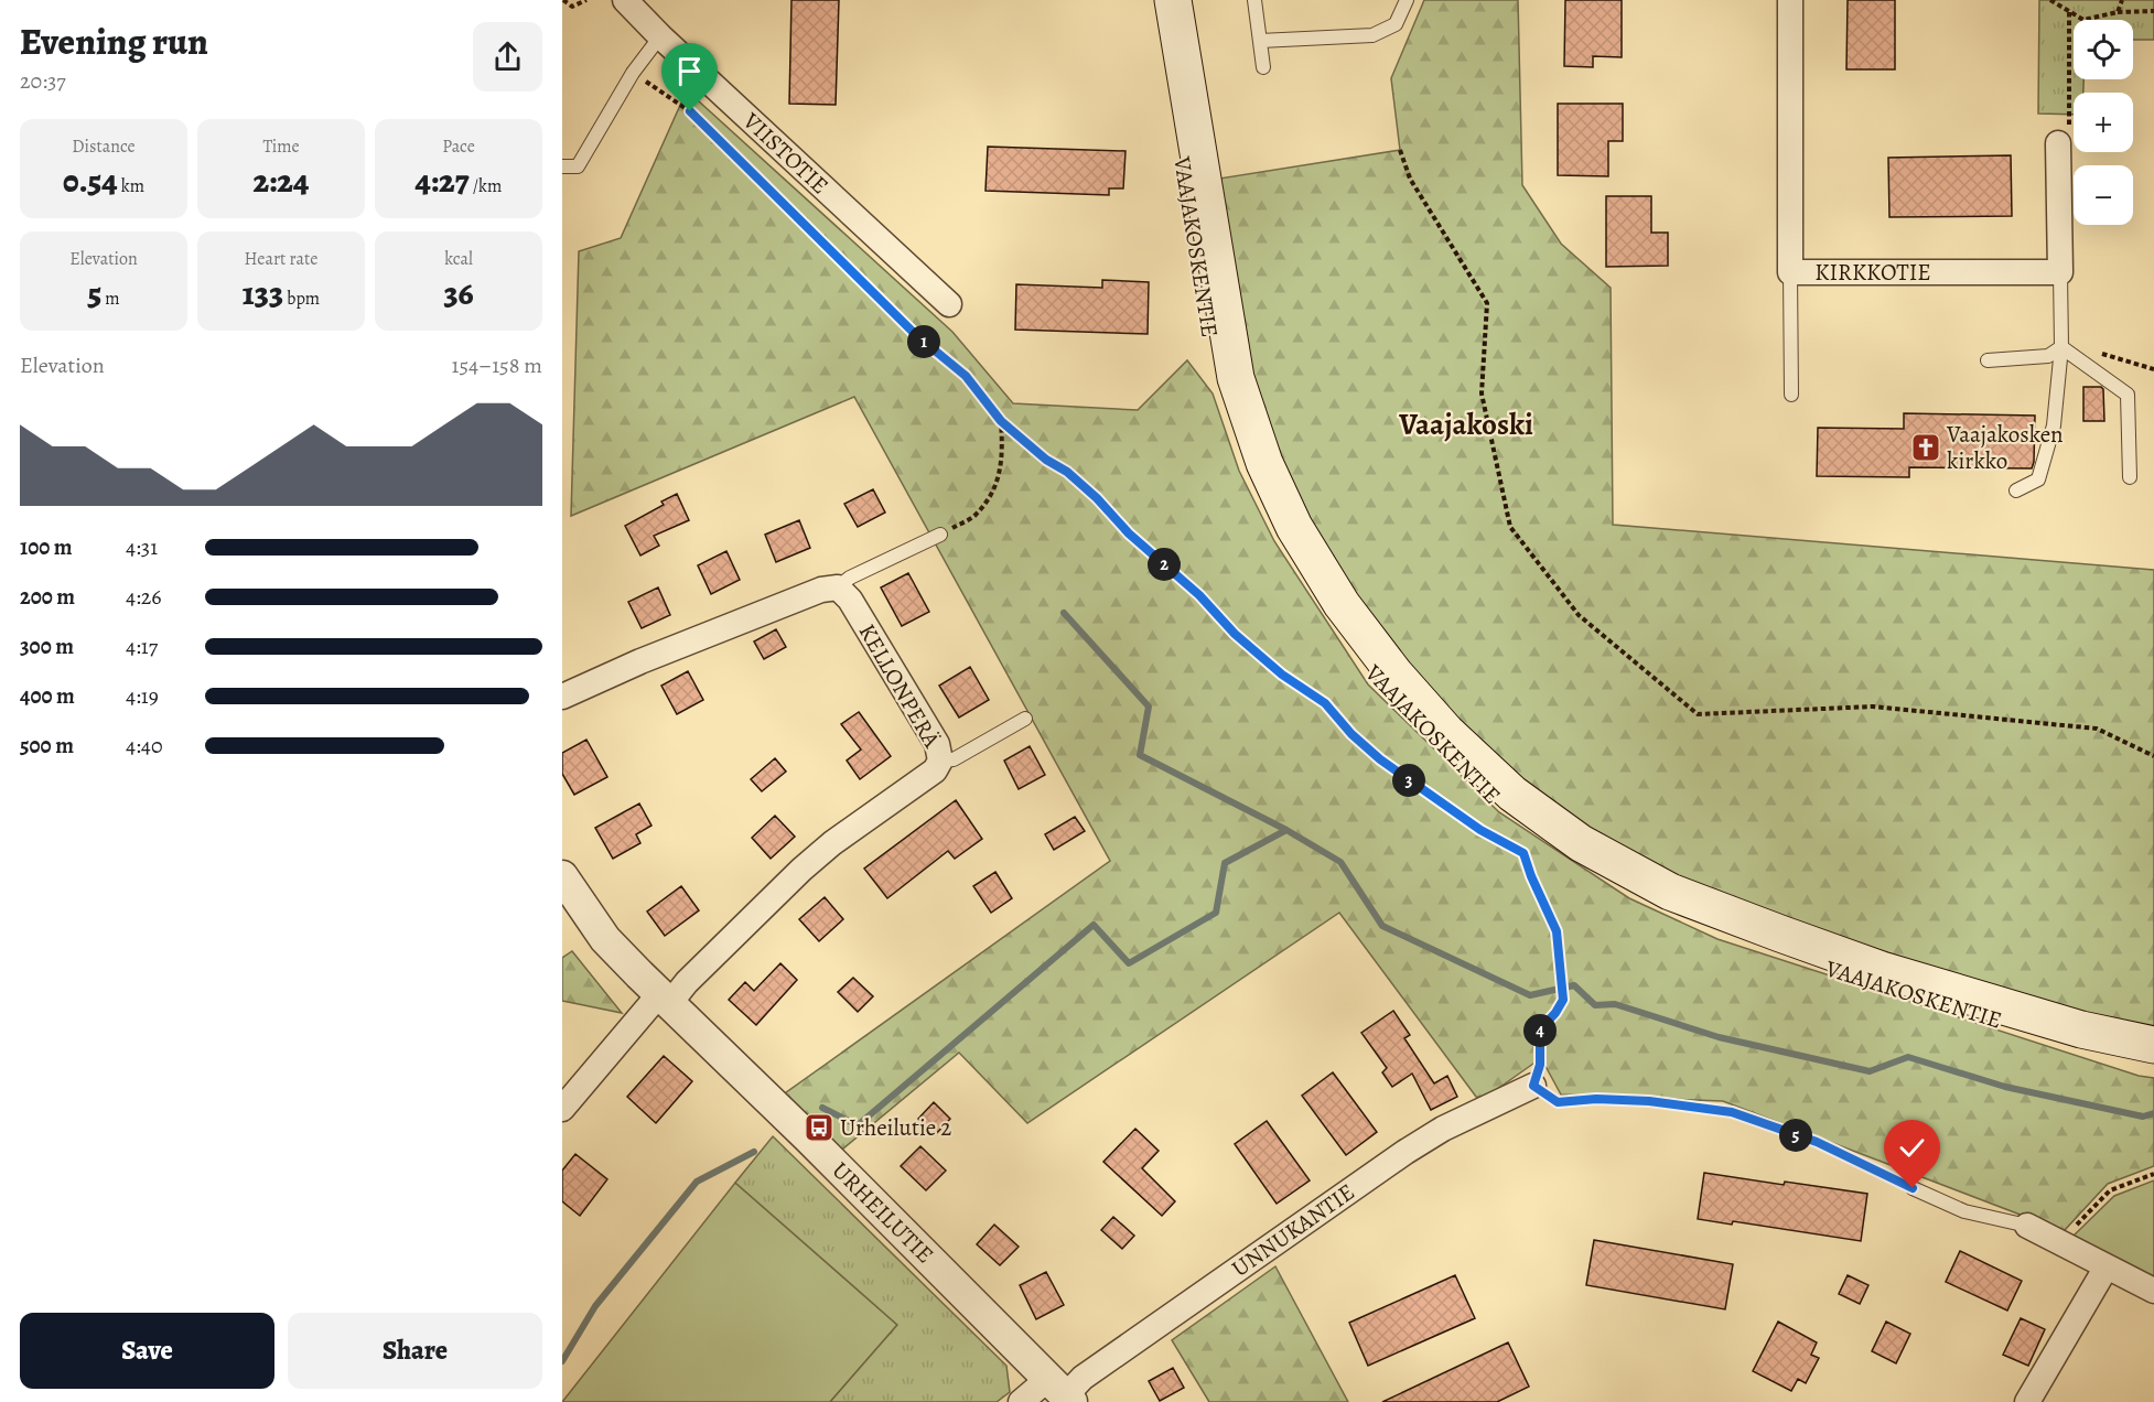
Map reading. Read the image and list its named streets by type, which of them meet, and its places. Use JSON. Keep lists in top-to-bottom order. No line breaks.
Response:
{"streets":{"main road":["VAAJAKOSKENTIE"],"street":["VIISTOTIE","KIRKKOTIE","KELLONPERÄ","URHEILUTIE","UNNUKANTIE"]},"crossings":[["KELLONPERÄ","URHEILUTIE"],["URHEILUTIE","UNNUKANTIE"]],"districts":["Vaajakoski"],"places":{"church":["Vaajakosken kirkko"],"bus stop":["Urheilutie 2"]},"page":{"heading":["Evening run","20:37"],"map_buttons":["+","−"],"stats":[["Distance","0.54 km"],["Time","2:24"],["Pace","4:27 /km"],["Elevation","5 m"],["Heart rate","133 bpm"],["kcal","36"]],"pins":["1","2","3","4","5"],"chart":["Elevation","154–158 m"],"list":[{"name":"100 m","note":"4:31"},{"name":"200 m","note":"4:26"},{"name":"300 m","note":"4:17"},{"name":"400 m","note":"4:19"},{"name":"500 m","note":"4:40"}],"buttons":["Save","Share"]}}
